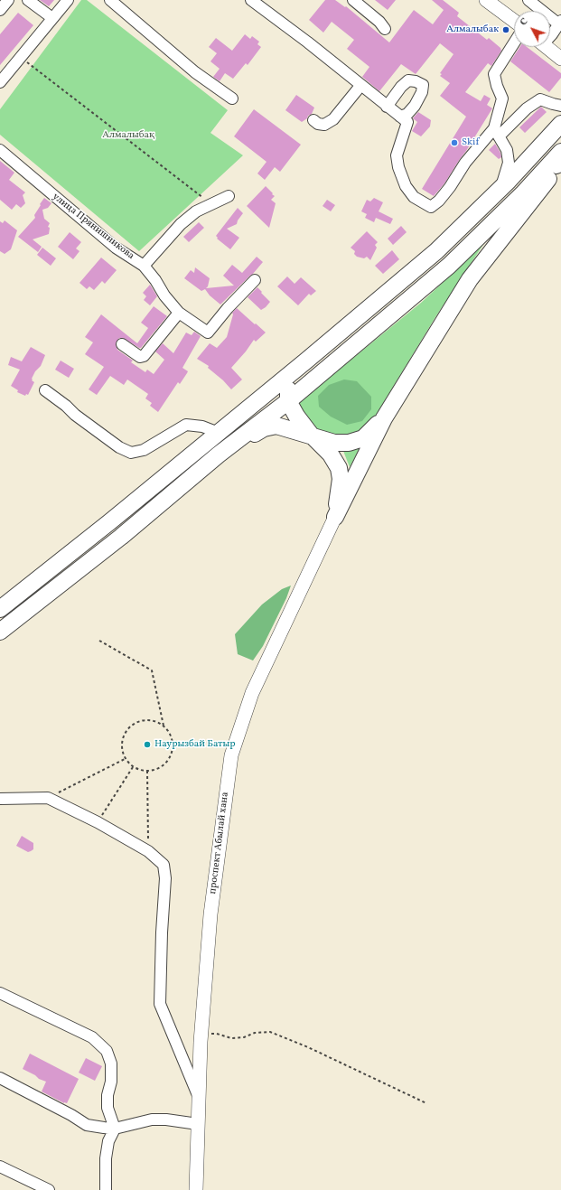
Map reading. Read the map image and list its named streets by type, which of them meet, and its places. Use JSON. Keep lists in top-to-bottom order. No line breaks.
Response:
{"streets":{"main road":["проспект Абылай хана"],"street":["улица Прянишникова"]},"parks":["Алмалыбақ"],"places":["Алмалыбак","Skif","Наурызбай Батыр"],"north":"top left"}
